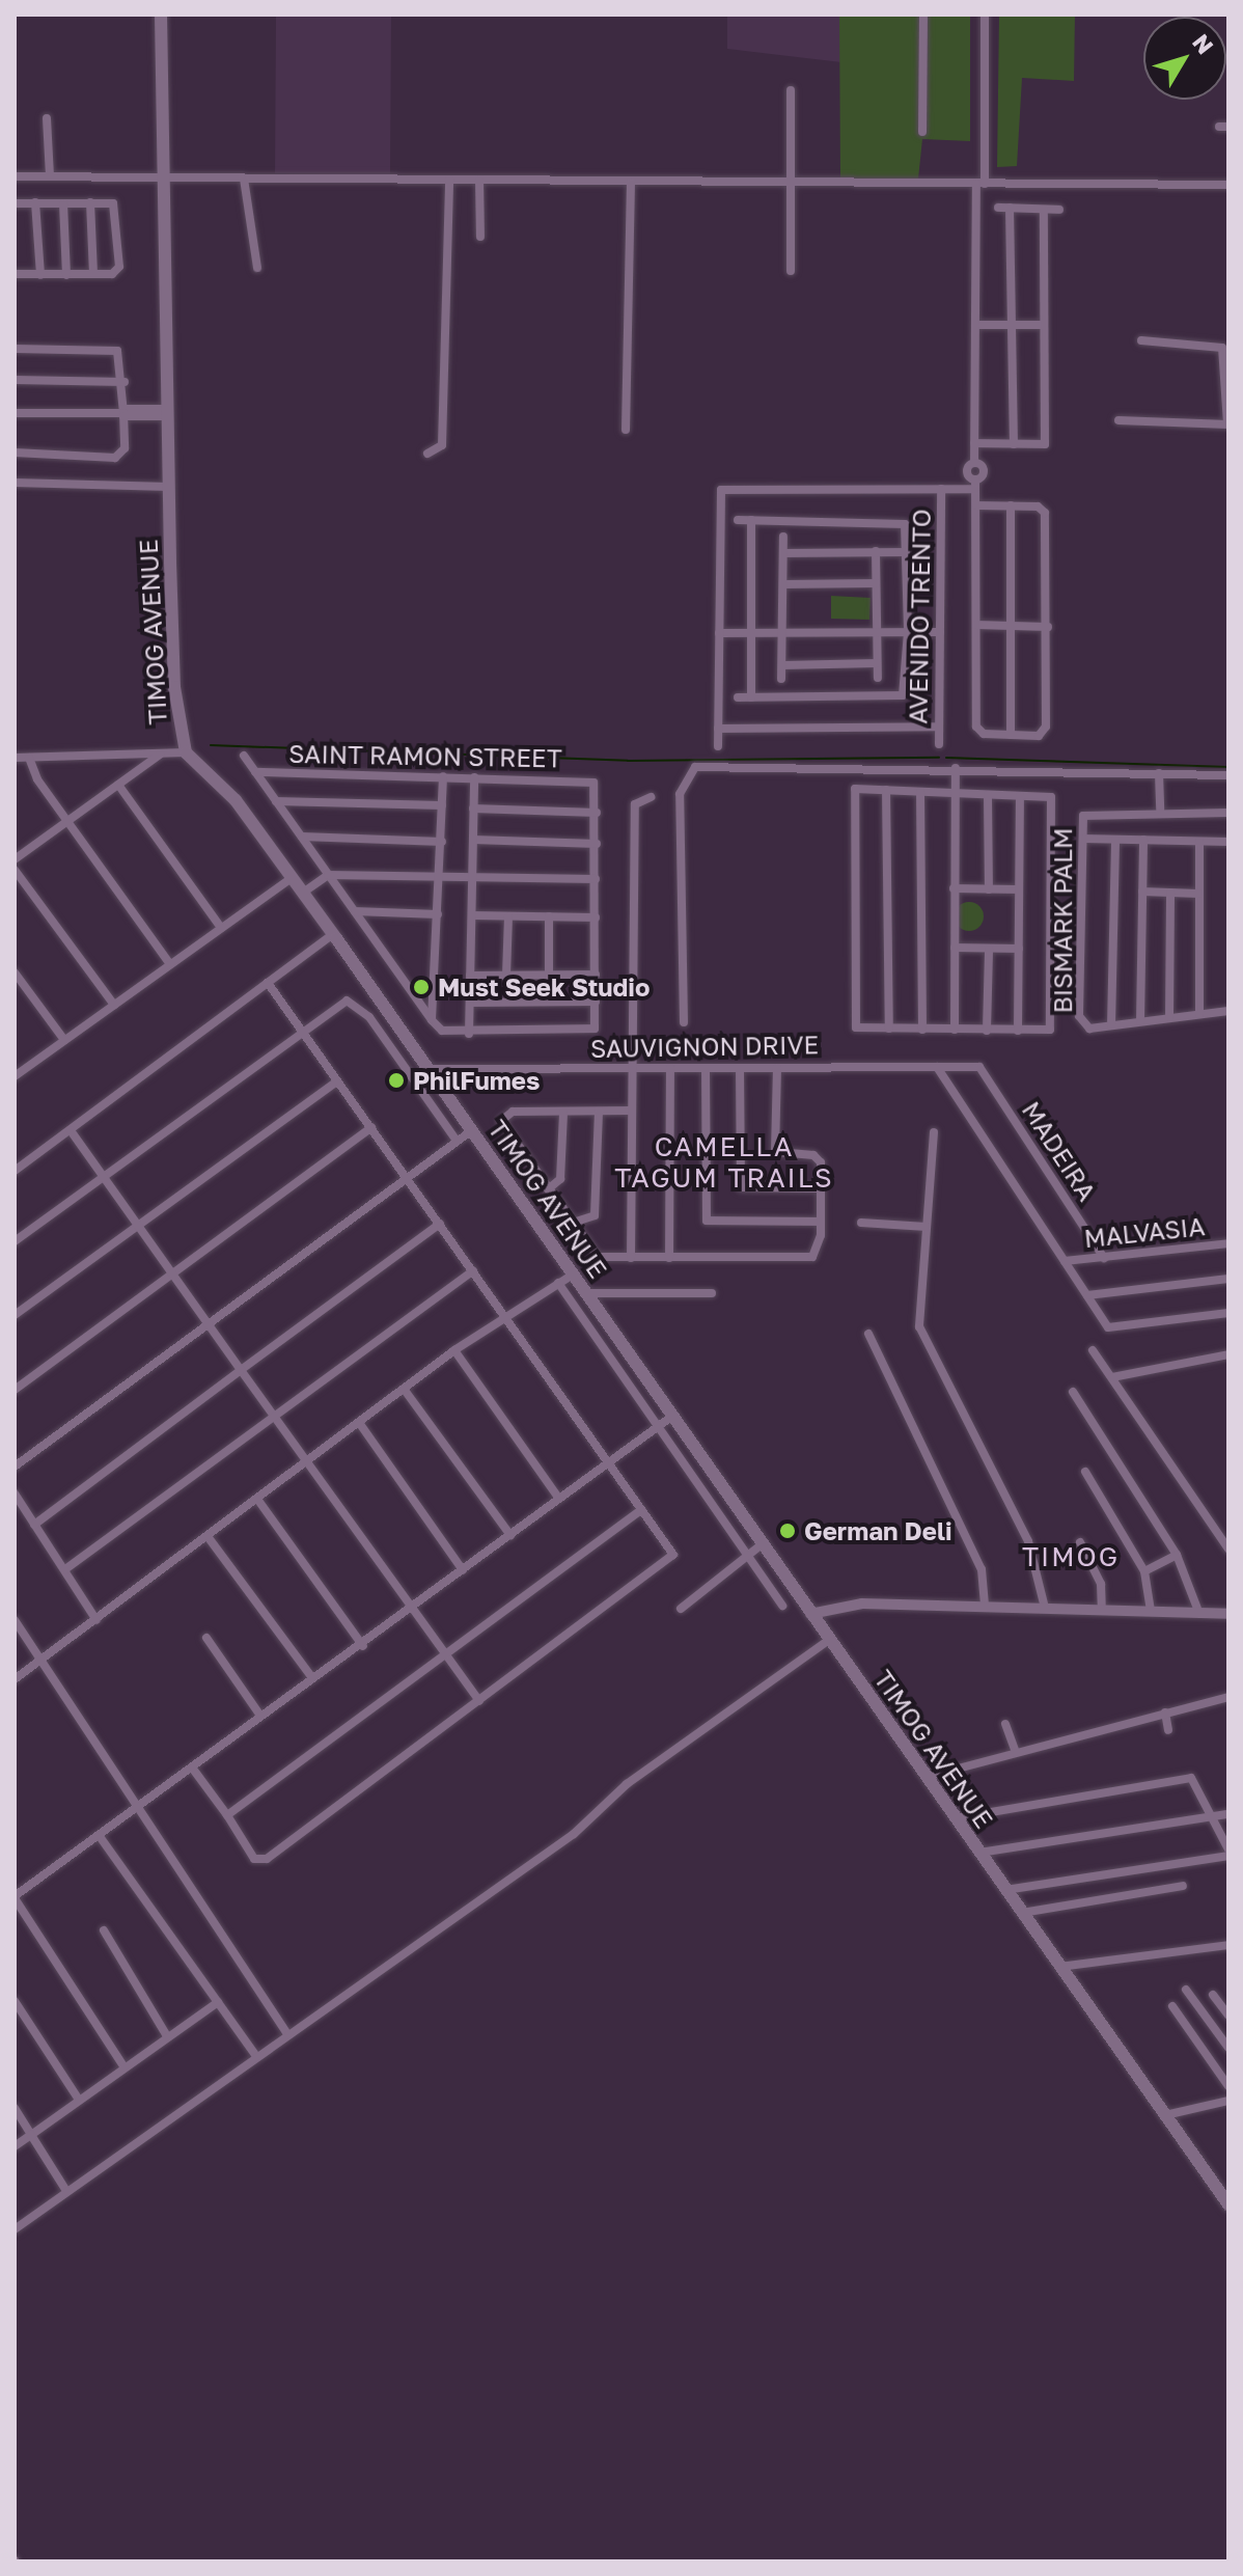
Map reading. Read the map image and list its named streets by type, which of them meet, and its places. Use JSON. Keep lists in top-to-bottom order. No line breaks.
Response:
{"streets":{"main road":["TIMOG AVENUE"],"street":["AVENIDO TRENTO","SAINT RAMON STREET","BISMARK PALM","SAUVIGNON DRIVE","MADEIRA","MALVASIA"]},"crossings":[["TIMOG AVENUE","SAUVIGNON DRIVE"],["SAUVIGNON DRIVE","MADEIRA"],["MADEIRA","MALVASIA"]],"districts":["CAMELLA TAGUM TRAILS","TIMOG"],"places":["Must Seek Studio","PhilFumes","German Deli"],"north":"top right"}
